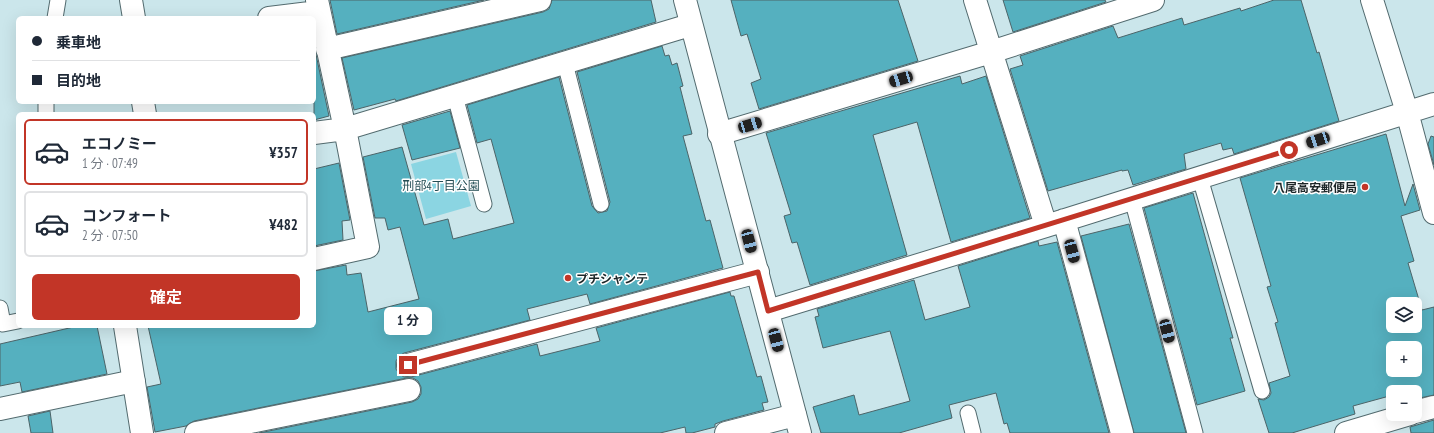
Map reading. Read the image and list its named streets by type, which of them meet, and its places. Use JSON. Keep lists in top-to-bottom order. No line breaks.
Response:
{"parks":["刑部4丁目公園"],"places":["八尾高安郵便局","プチシャンテ"],"page":{"banner":["乗車地","目的地"],"list":[{"name":"エコノミー","note":"1 分 · 07:49","value":"¥357"},{"name":"コンフォート","note":"2 分 · 07:50","value":"¥482"}],"buttons":"確定","map_buttons":["+","−"],"bubble":"1 分"}}
